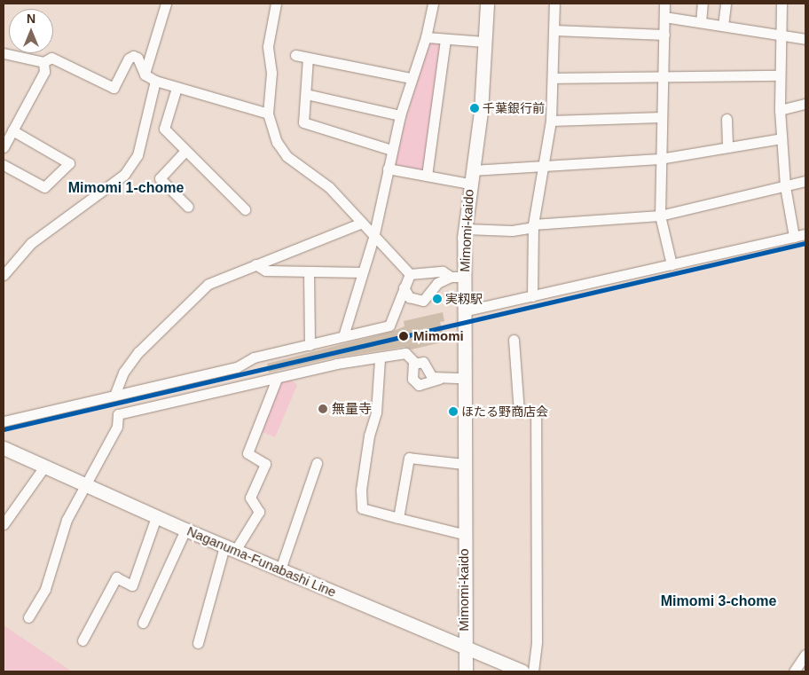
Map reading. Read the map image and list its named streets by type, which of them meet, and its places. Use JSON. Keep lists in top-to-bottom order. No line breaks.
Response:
{"streets":{"main road":["Mimomi-kaido","Naganuma-Funabashi Line"]},"crossings":[["Mimomi-kaido","Naganuma-Funabashi Line"]],"districts":["Mimomi 1-chome","Mimomi 3-chome"],"places":["千葉銀行前","実籾駅","Mimomi","無量寺","ほたる野商店会"],"north":"top"}
